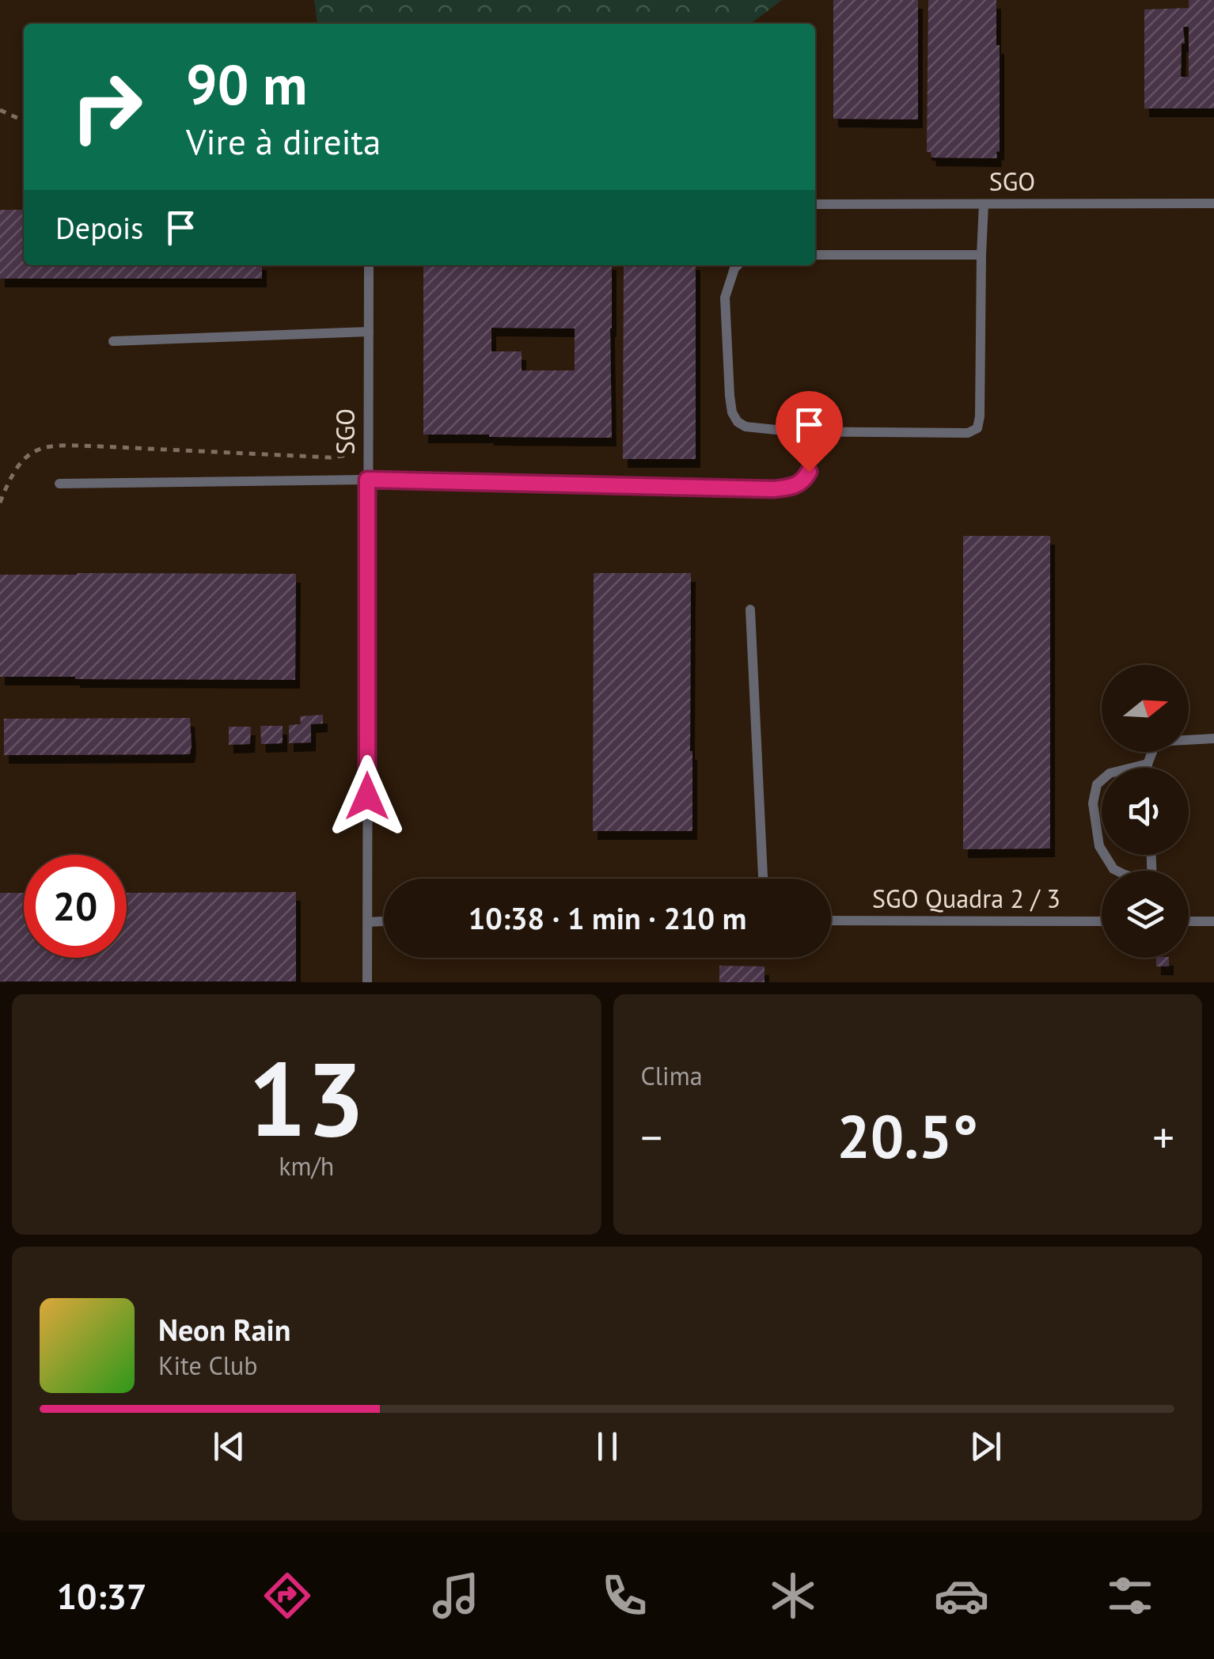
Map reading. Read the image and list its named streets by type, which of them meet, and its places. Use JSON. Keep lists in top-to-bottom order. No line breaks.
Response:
{"streets":{"lane":["SGO","SGO Quadra 2 / 3"]},"north":"right","page":{"turn":["90 m","Vire à direita"],"then":"Depois","limit":"20","trip":"10:38 · 1 min · 210 m","tile":[["13","km/h"],"Clima"],"heat":["−","20.5°","+"],"song":["Neon Rain","Kite Club"],"tabs":"10:37"}}
